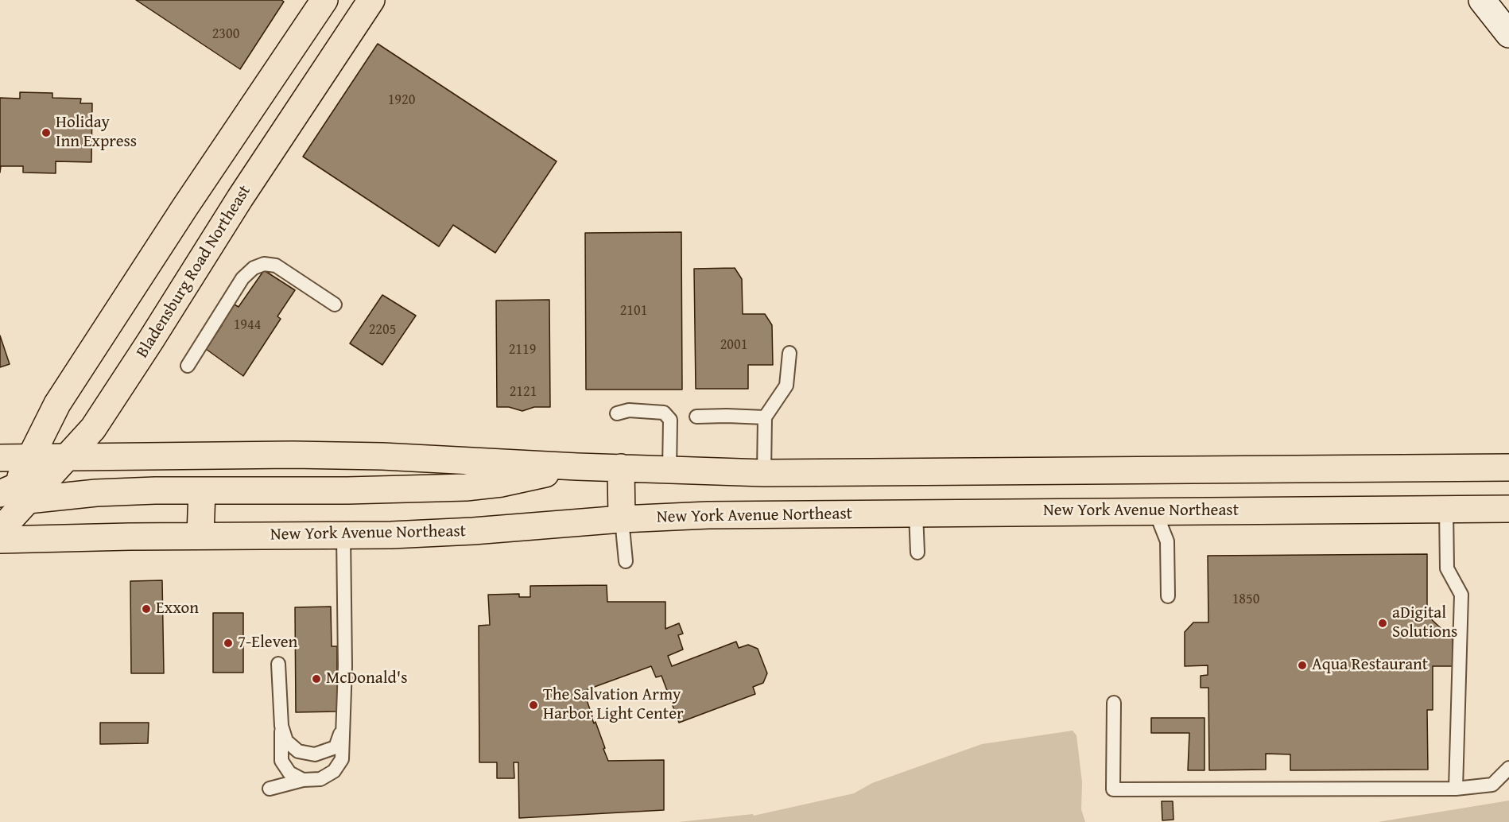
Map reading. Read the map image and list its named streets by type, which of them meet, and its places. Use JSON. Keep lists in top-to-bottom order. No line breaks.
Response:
{"streets":{"main road":["Bladensburg Road Northeast","New York Avenue Northeast"]},"places":["Holiday Inn Express","Exxon","aDigital Solutions","7-Eleven","Aqua Restaurant","McDonald's","The Salvation Army Harbor Light Center"],"house_numbers":["2300","1920","2101","1944","2205","2001","2119","2121","1850"]}
